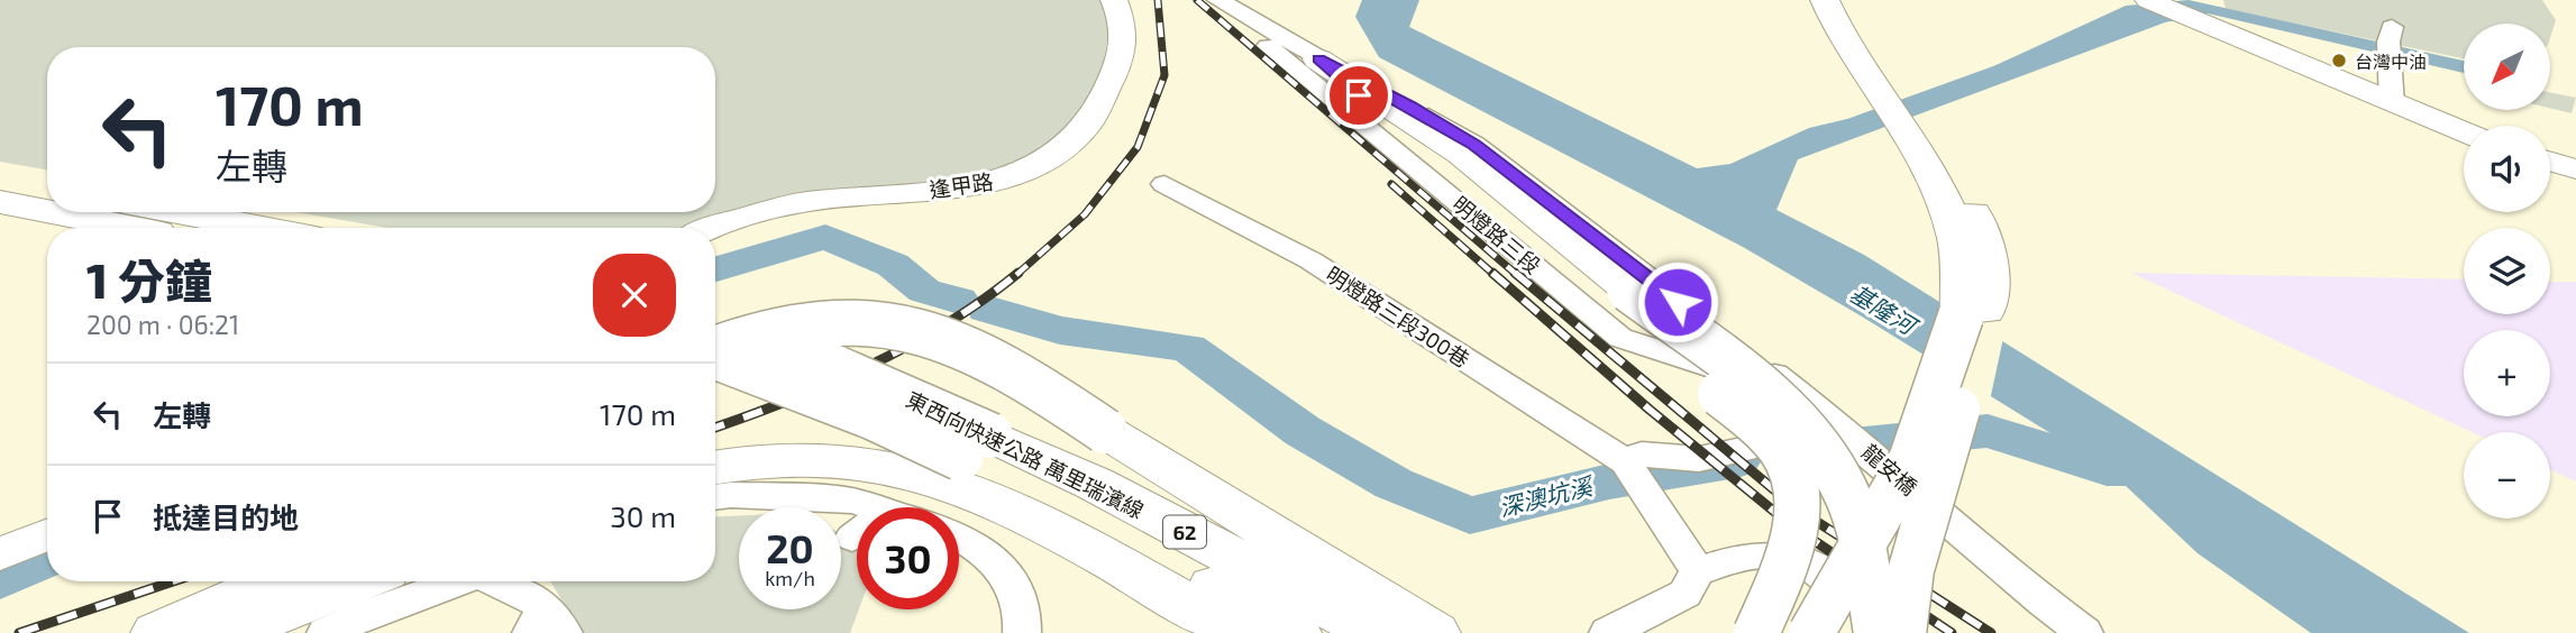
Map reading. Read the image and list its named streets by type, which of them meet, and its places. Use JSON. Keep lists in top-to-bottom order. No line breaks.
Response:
{"streets":{"highway":["東西向快速公路 萬里瑞濱線","62"],"main road":["逢甲路"],"street":["明燈路三段","明燈路三段300巷","龍安橋"]},"crossings":[["明燈路三段","龍安橋"]],"water":["基隆河","深澳坑溪"],"places":["台灣中油"],"north":"bottom left","page":{"map_buttons":["+","−"],"turn":["170 m","左轉"],"heading":["1 分鐘","200 m · 06:21"],"list":[{"name":"左轉","value":"170 m"},{"name":"抵達目的地","value":"30 m"}],"speed":"20 km/h","limit":"30"}}
